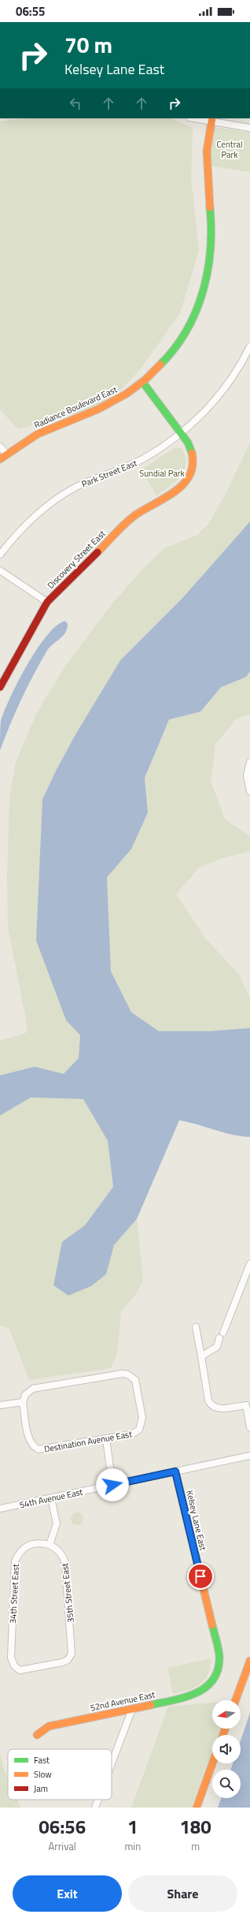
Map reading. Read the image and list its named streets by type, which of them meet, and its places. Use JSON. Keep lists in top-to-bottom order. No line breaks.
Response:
{"streets":{"street":["Radiance Boulevard East","Park Street East","Discovery Street East","Destination Avenue East","54th Avenue East","Kelsey Lane East","35th Street East","34th Street East","52nd Avenue East"]},"crossings":[["Park Street East","Discovery Street East"],["54th Avenue East","Kelsey Lane East"],["Kelsey Lane East","52nd Avenue East"],["35th Street East","34th Street East"]],"parks":["Central Park","Sundial Park"],"legend":["Fast","Slow","Jam"],"north":"left","page":{"status":"06:55","turn":["70 m","Kelsey Lane East"],"eta":["06:56","Arrival","1","min","180","m"],"buttons":["Exit","Share"]}}
